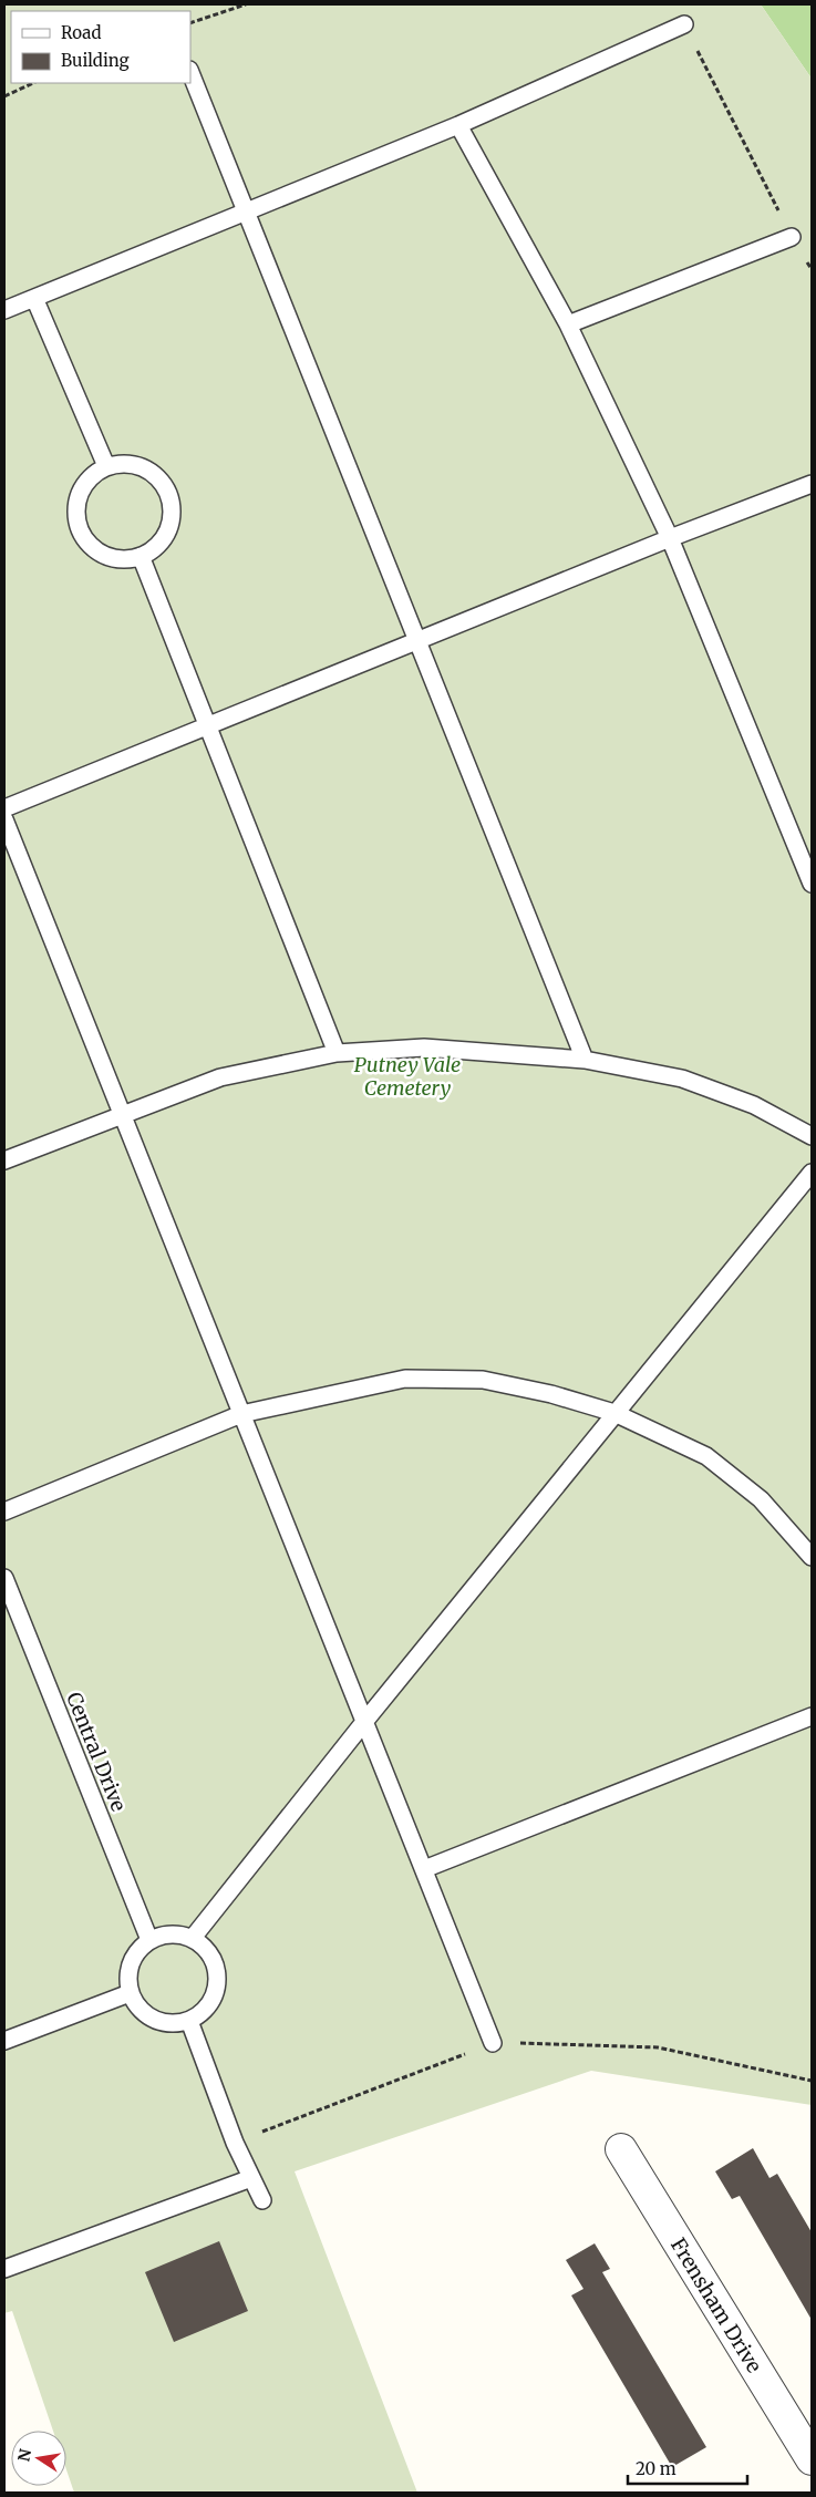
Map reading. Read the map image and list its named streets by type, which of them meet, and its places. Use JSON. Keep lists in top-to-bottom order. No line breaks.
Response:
{"streets":{"street":["Frensham Drive"],"lane":["Central Drive"]},"parks":["Putney Vale Cemetery"],"legend":["Road","Building"],"scale_bar":"20 m","north":"left"}
